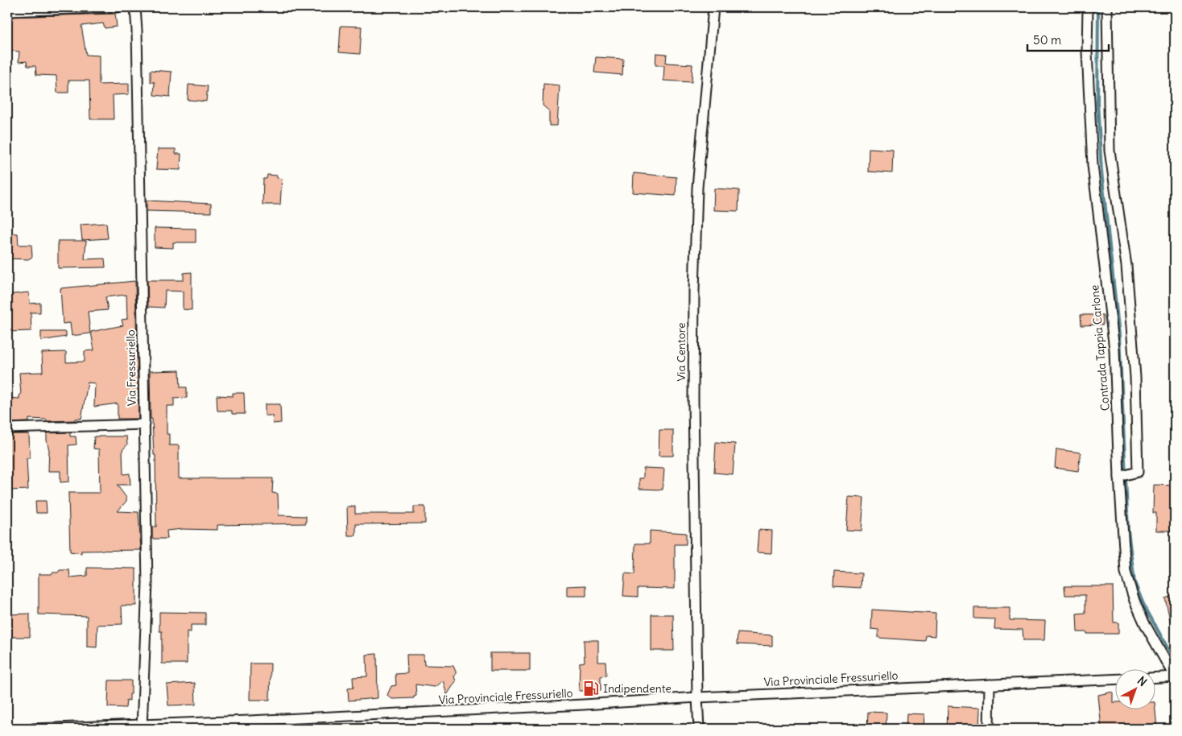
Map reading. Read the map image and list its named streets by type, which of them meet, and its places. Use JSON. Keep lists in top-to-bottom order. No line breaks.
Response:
{"streets":{"street":["Contrada Tappia Carlone","Via Centore","Via Fressuriello","Via Provinciale Fressuriello"]},"crossings":[["Via Centore","Via Provinciale Fressuriello"],["Via Fressuriello","Via Provinciale Fressuriello"]],"places":{"fuel station":["Indipendente"]},"scale_bar":"50 m","north":"top right"}
